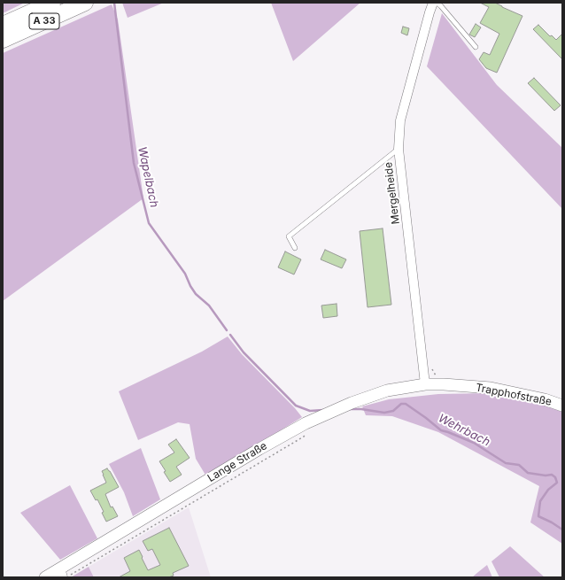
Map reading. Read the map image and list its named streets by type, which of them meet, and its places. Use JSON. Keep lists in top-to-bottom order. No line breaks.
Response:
{"streets":{"highway":["A 33"],"street":["Mergelheide","Trapphofstraße","Lange Straße"]},"crossings":[["Mergelheide","Lange Straße"],["Trapphofstraße","Lange Straße"]],"water":["Wapelbach","Wehrbach"]}
